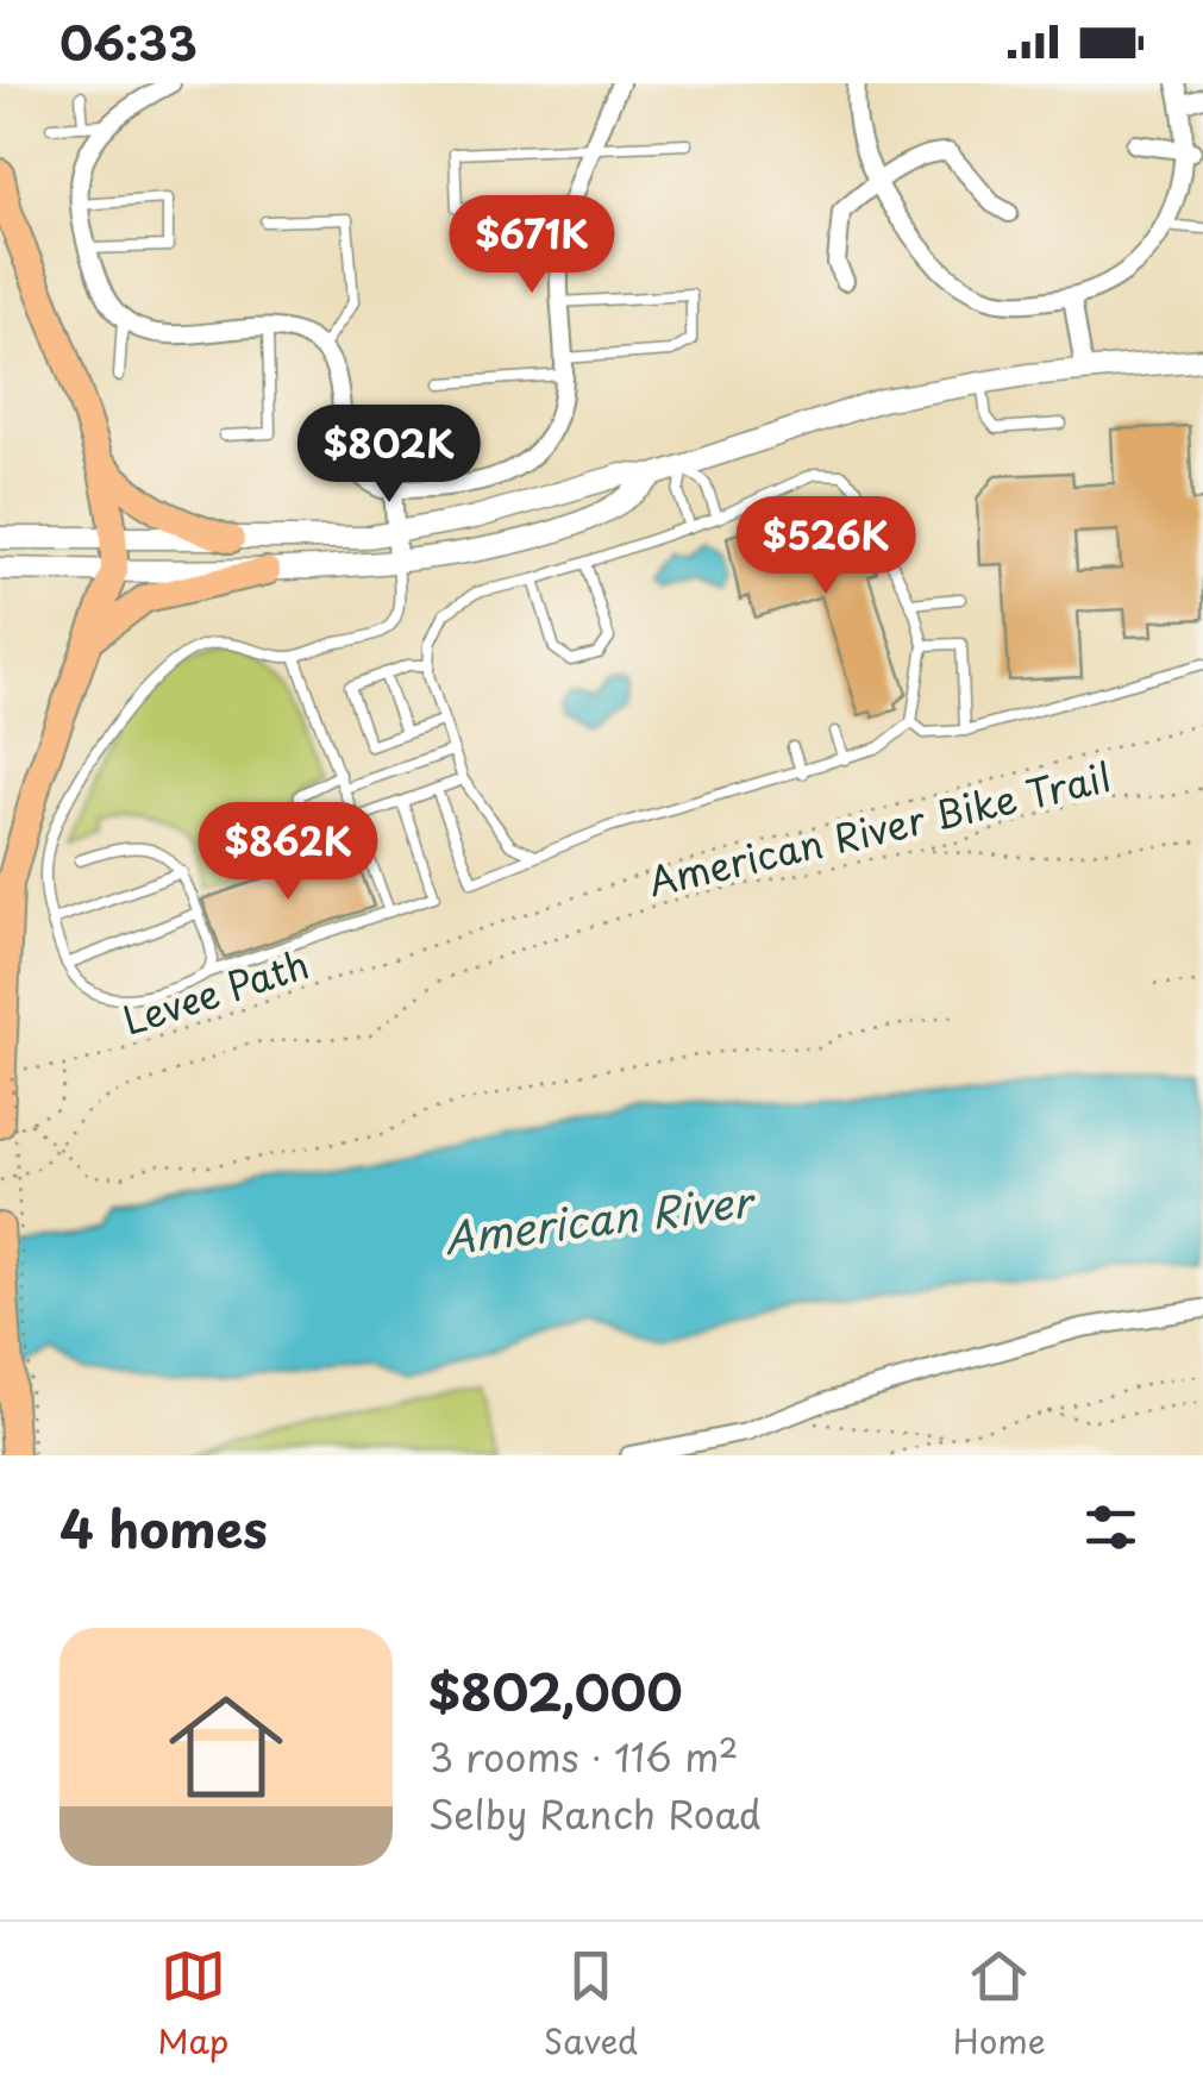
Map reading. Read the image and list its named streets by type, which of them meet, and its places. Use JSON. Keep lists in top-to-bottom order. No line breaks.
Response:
{"streets":{"path":["American River Bike Trail","Levee Path"]},"water":["American River"],"page":{"status":"06:33","price":["$671K","$802K","$526K","$862K"],"heading":"4 homes","list":[{"name":"$802,000","note":"3 rooms · 116 m² · Selby Ranch Road"}],"tabs":["Map","Saved","Home"]}}
